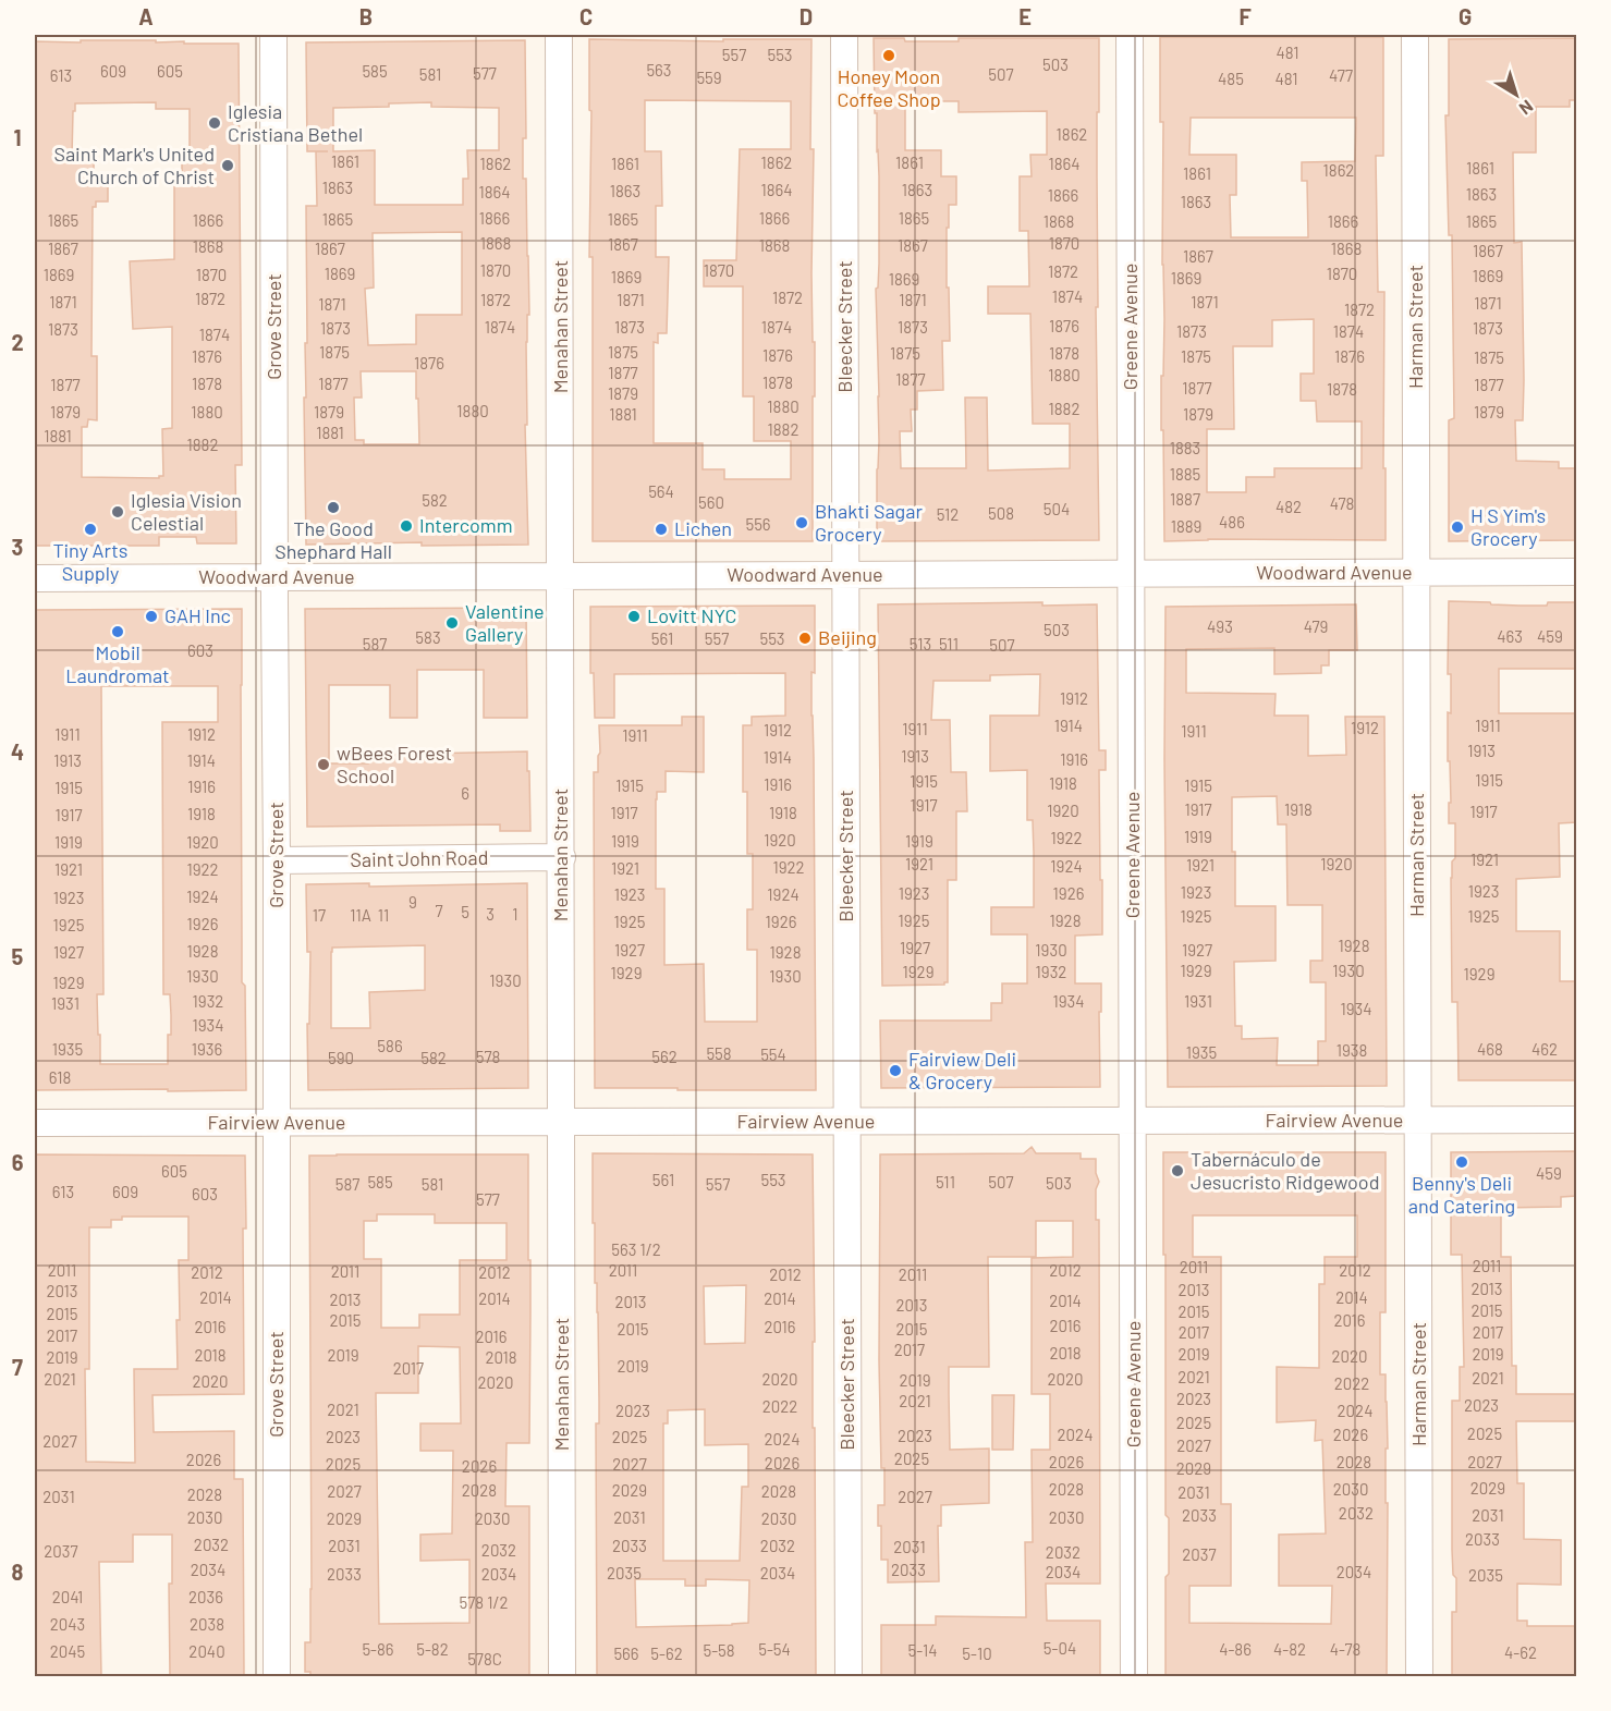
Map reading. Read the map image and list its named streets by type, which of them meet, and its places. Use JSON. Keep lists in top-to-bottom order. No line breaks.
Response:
{"streets":{"street":["Grove Street","Menahan Street","Bleecker Street","Greene Avenue","Harman Street","Woodward Avenue","Saint John Road","Fairview Avenue"]},"crossings":[["Grove Street","Woodward Avenue"],["Grove Street","Saint John Road"],["Grove Street","Fairview Avenue"],["Menahan Street","Woodward Avenue"],["Menahan Street","Saint John Road"],["Menahan Street","Fairview Avenue"],["Bleecker Street","Woodward Avenue"],["Bleecker Street","Fairview Avenue"],["Greene Avenue","Woodward Avenue"],["Greene Avenue","Fairview Avenue"],["Harman Street","Woodward Avenue"],["Harman Street","Fairview Avenue"]],"places":["Honey Moon Coffee Shop","Iglesia Cristiana Bethel","Saint Mark's United Church of Christ","The Good Shephard Hall","Iglesia Vision Celestial","Bhakti Sagar Grocery","Intercomm","H S Yim's Grocery","Tiny Arts Supply","Lichen","GAH Inc","Lovitt NYC","Valentine Gallery","Mobil Laundromat","Beijing","wBees Forest School","Fairview Deli & Grocery","Benny's Deli and Catering","Tabernáculo de Jesucristo Ridgewood"],"house_numbers":["481","557","553","503","563","609","605","585","577","581","507","613","477","559","485","481","1862","1861","1862","1861","1862","1861","1864","1861","1862","1861","1863","1864","1863","1863","1864","1863","1866","1863","1866","1866","1865","1865","1865","1865","1866","1868","1866","1865","1868","1870","1867","1868","1867","1868","1867","1867","1868","1867","1867","1870","1870","1872","1869","1870","1869","1870","1869","1869","1869","1869","1874","1872","1872","1872","1871","1871","1871","1871","1871","1871","1872","1876","1874","1873","1874","1873","1873","1873","1873","1873","1874","1874","1875","1875","1875","1878","1876","1876","1875","1876","1875","1876","1877","1880","1877","1878","1878","1877","1877","1877","1877","1878","1879","1880","1882","1880","1879","1880","1879","1879","1881","1879","1882","1881","1881","1882","1883","1885","564","1887","582","560","478","482","504","508","512","486","556","1889","493","479","503","463","459","583","561","557","553","587","513","511","507","603","1912","1914","1911","1912","1911","1912","1911","1911","1912","1911","1913","1913","1914","1916","1913","1914","1915","1915","1918","1916","1915","1915","1916","1915","6","1917","1917","1918","1920","1917","1917","1918","1918","1917","1919","1922","1920","1919","1919","1919","1920","1921","1921","1920","1921","1924","1922","1921","1921","1922","1923","1923","1923","1926","1923","1924","1924","1923","9","7","5","3","1","17","11A","11","1925","1925","1925","1928","1925","1926","1926","1925","1928","1927","1927","1930","1927","1928","1927","1928","1929","1930","1929","1932","1929","1929","1930","1930","1930","1929","1932","1934","1931","1931","1934","1934","586","1935","1936","468","462","1938","1935","558","554","578","562","590","582","618","605","459","561","553","585","511","507","503","587","581","557","613","609","603","577","563 1/2","2011","2011","2011","2011","2012","2012","2011","2012","2012","2012","2011","2013","2013","2013","2014","2014","2014","2014","2013","2014","2013","2013","2015","2015","2015","2015","2016","2016","2016","2016","2015","2015","2017","2017","2017","2016","2017","2018","2019","2019","2018","2019","2020","2019","2018","2019","2017","2021","2021","2021","2020","2020","2019","2020","2020","2022","2023","2021","2023","2022","2021","2023","2024","2025","2025","2024","2026","2023","2023","2025","2024","2027","2027","2025","2026","2026","2028","2027","2026","2025","2027","2026","2029","2029","2028","2030","2028","2029","2027","2028","2031","2028","2031","2027","2032","2033","2031","2030","2031","2030","2029","2030","2030","2033","2032","2031","2033","2032","2031","2032","2037","2032","2037","2034","2033","2034","2034","2035","2034","2033","2034","2035","2041","2036","578 1/2","2043","2038","5-04","5-86","5-82","5-54","4-86","4-82","4-78","5-58","5-14","2045","2040","4-62","566","5-62","5-10","578C"],"north":"bottom right","grid":{"columns":["A","B","C","D","E","F","G"],"rows":["1","2","3","4","5","6","7","8"]}}
